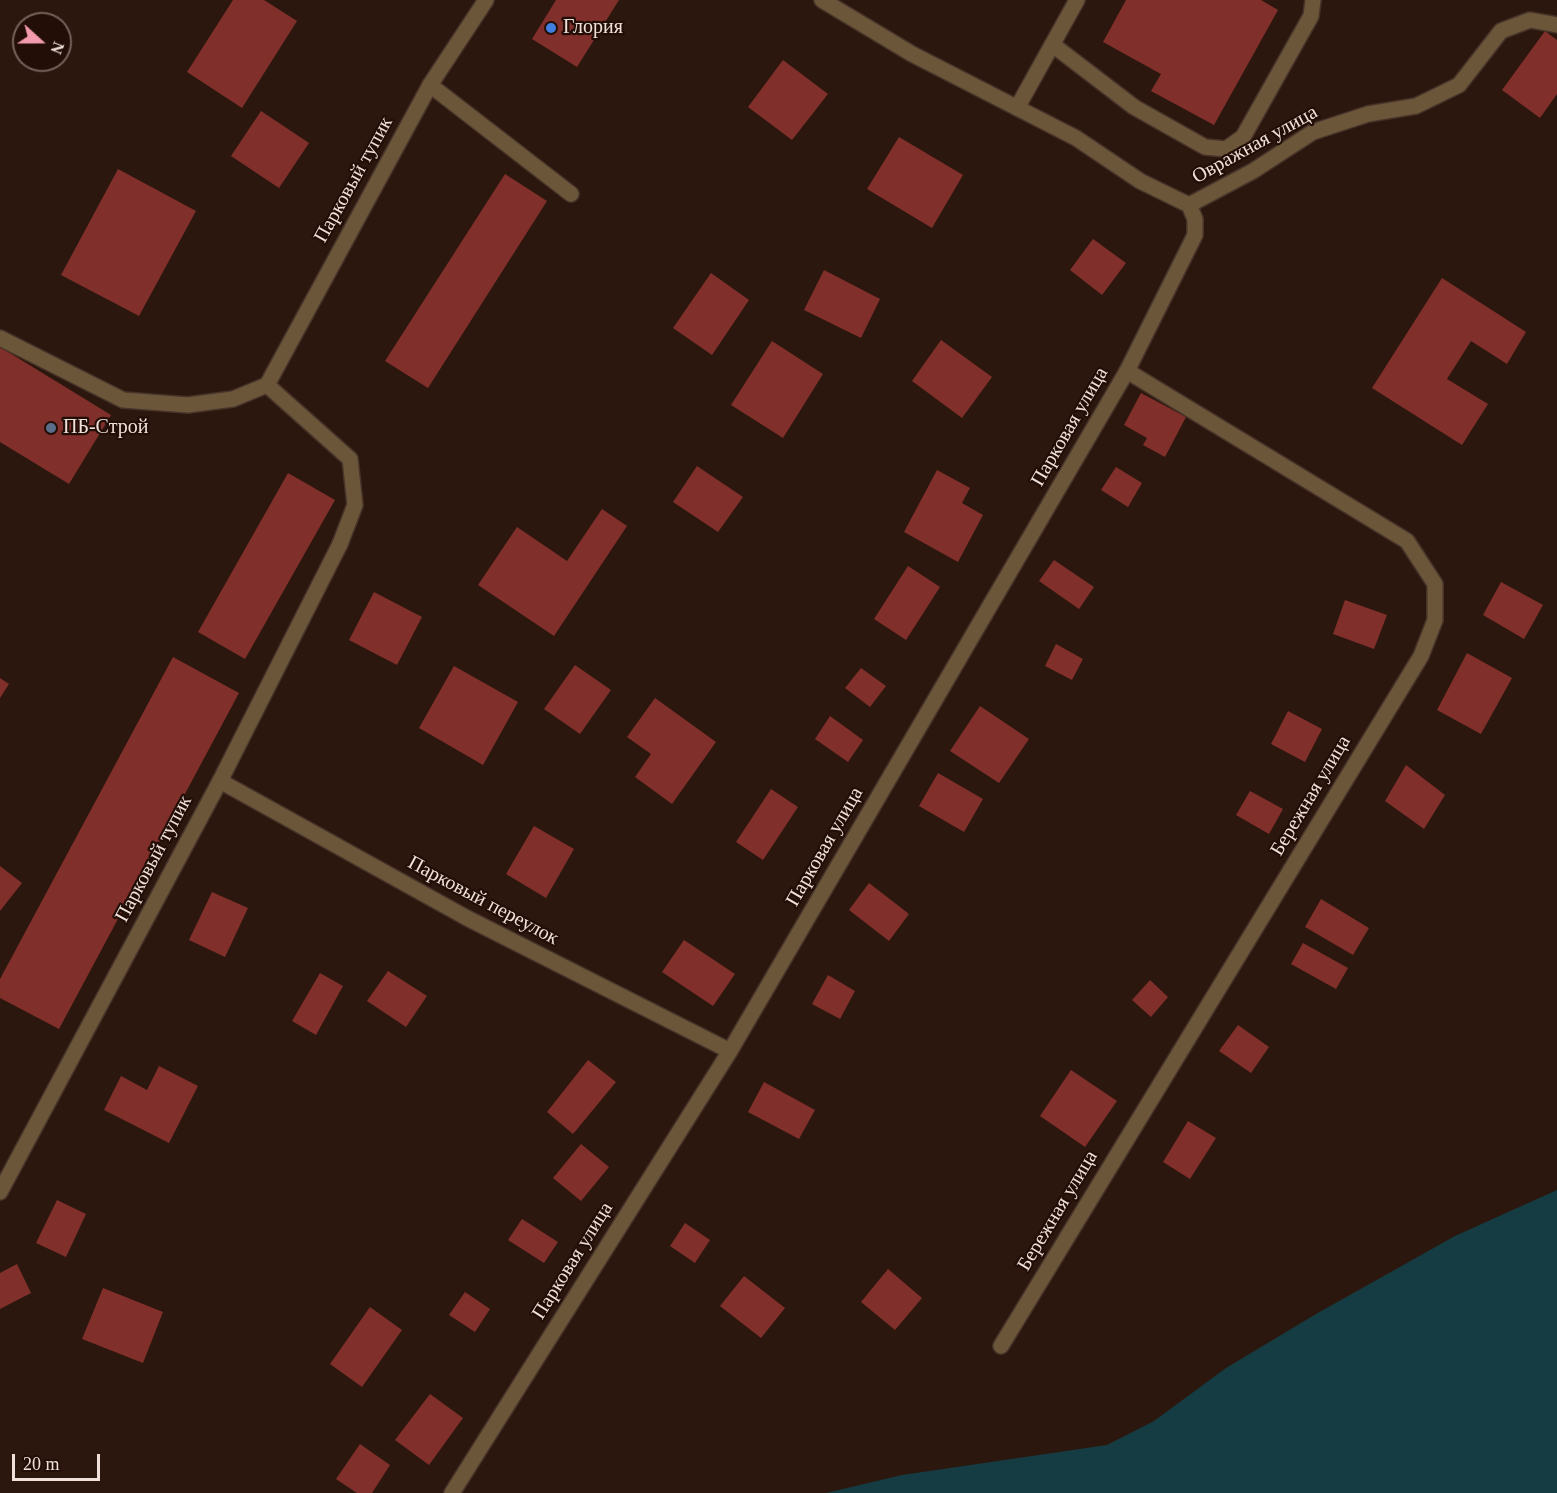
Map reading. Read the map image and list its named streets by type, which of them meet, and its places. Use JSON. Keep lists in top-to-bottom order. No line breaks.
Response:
{"streets":{"street":["Овражная улица","Парковый тупик","Парковая улица","Бережная улица","Парковый переулок"]},"crossings":[["Овражная улица","Парковая улица"],["Парковый тупик","Парковый переулок"],["Парковая улица","Бережная улица"],["Парковая улица","Парковый переулок"]],"places":["Глория","ПБ-Строй"],"scale_bar":"20 m","north":"right"}
